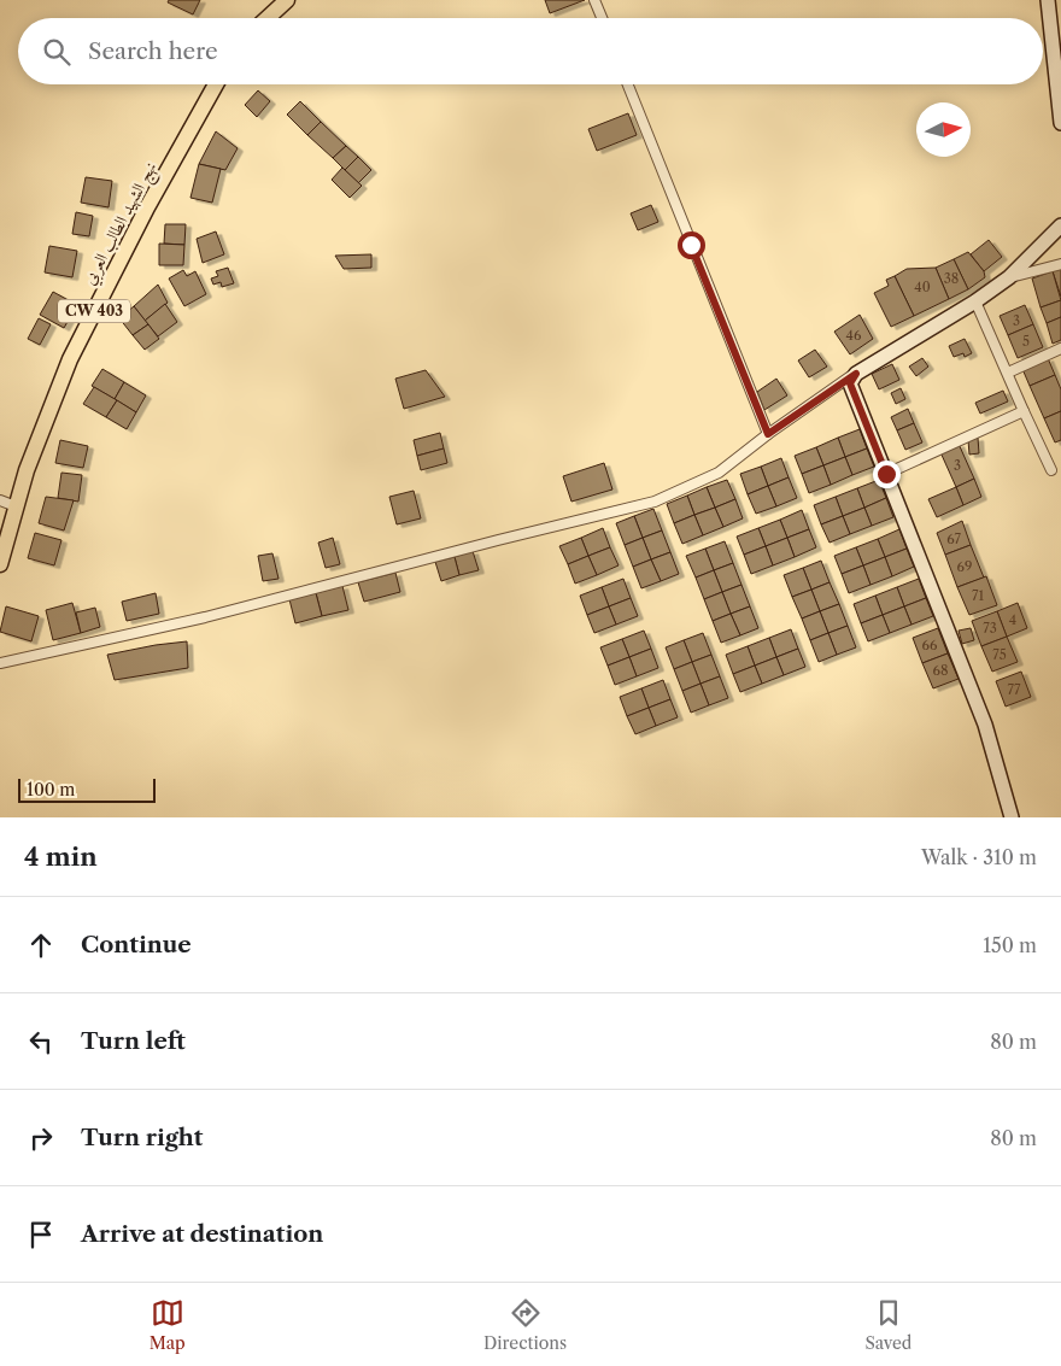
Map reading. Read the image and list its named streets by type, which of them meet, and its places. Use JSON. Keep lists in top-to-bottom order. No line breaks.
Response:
{"streets":{"main road":["نهج الشهيد الطالب العربي","CW 403"]},"house_numbers":["38","40","3","46","5","3","67","69","71","4","73","66","75","68","77"],"scale_bar":"100 m","north":"right","page":{"search":"Search here","scale":"100 m","heading":["4 min","Walk · 310 m"],"list":[["Continue","150 m"],["Turn left","80 m"],["Turn right","80 m"],"Arrive at destination"],"nav":["Map","Directions","Saved"]}}
